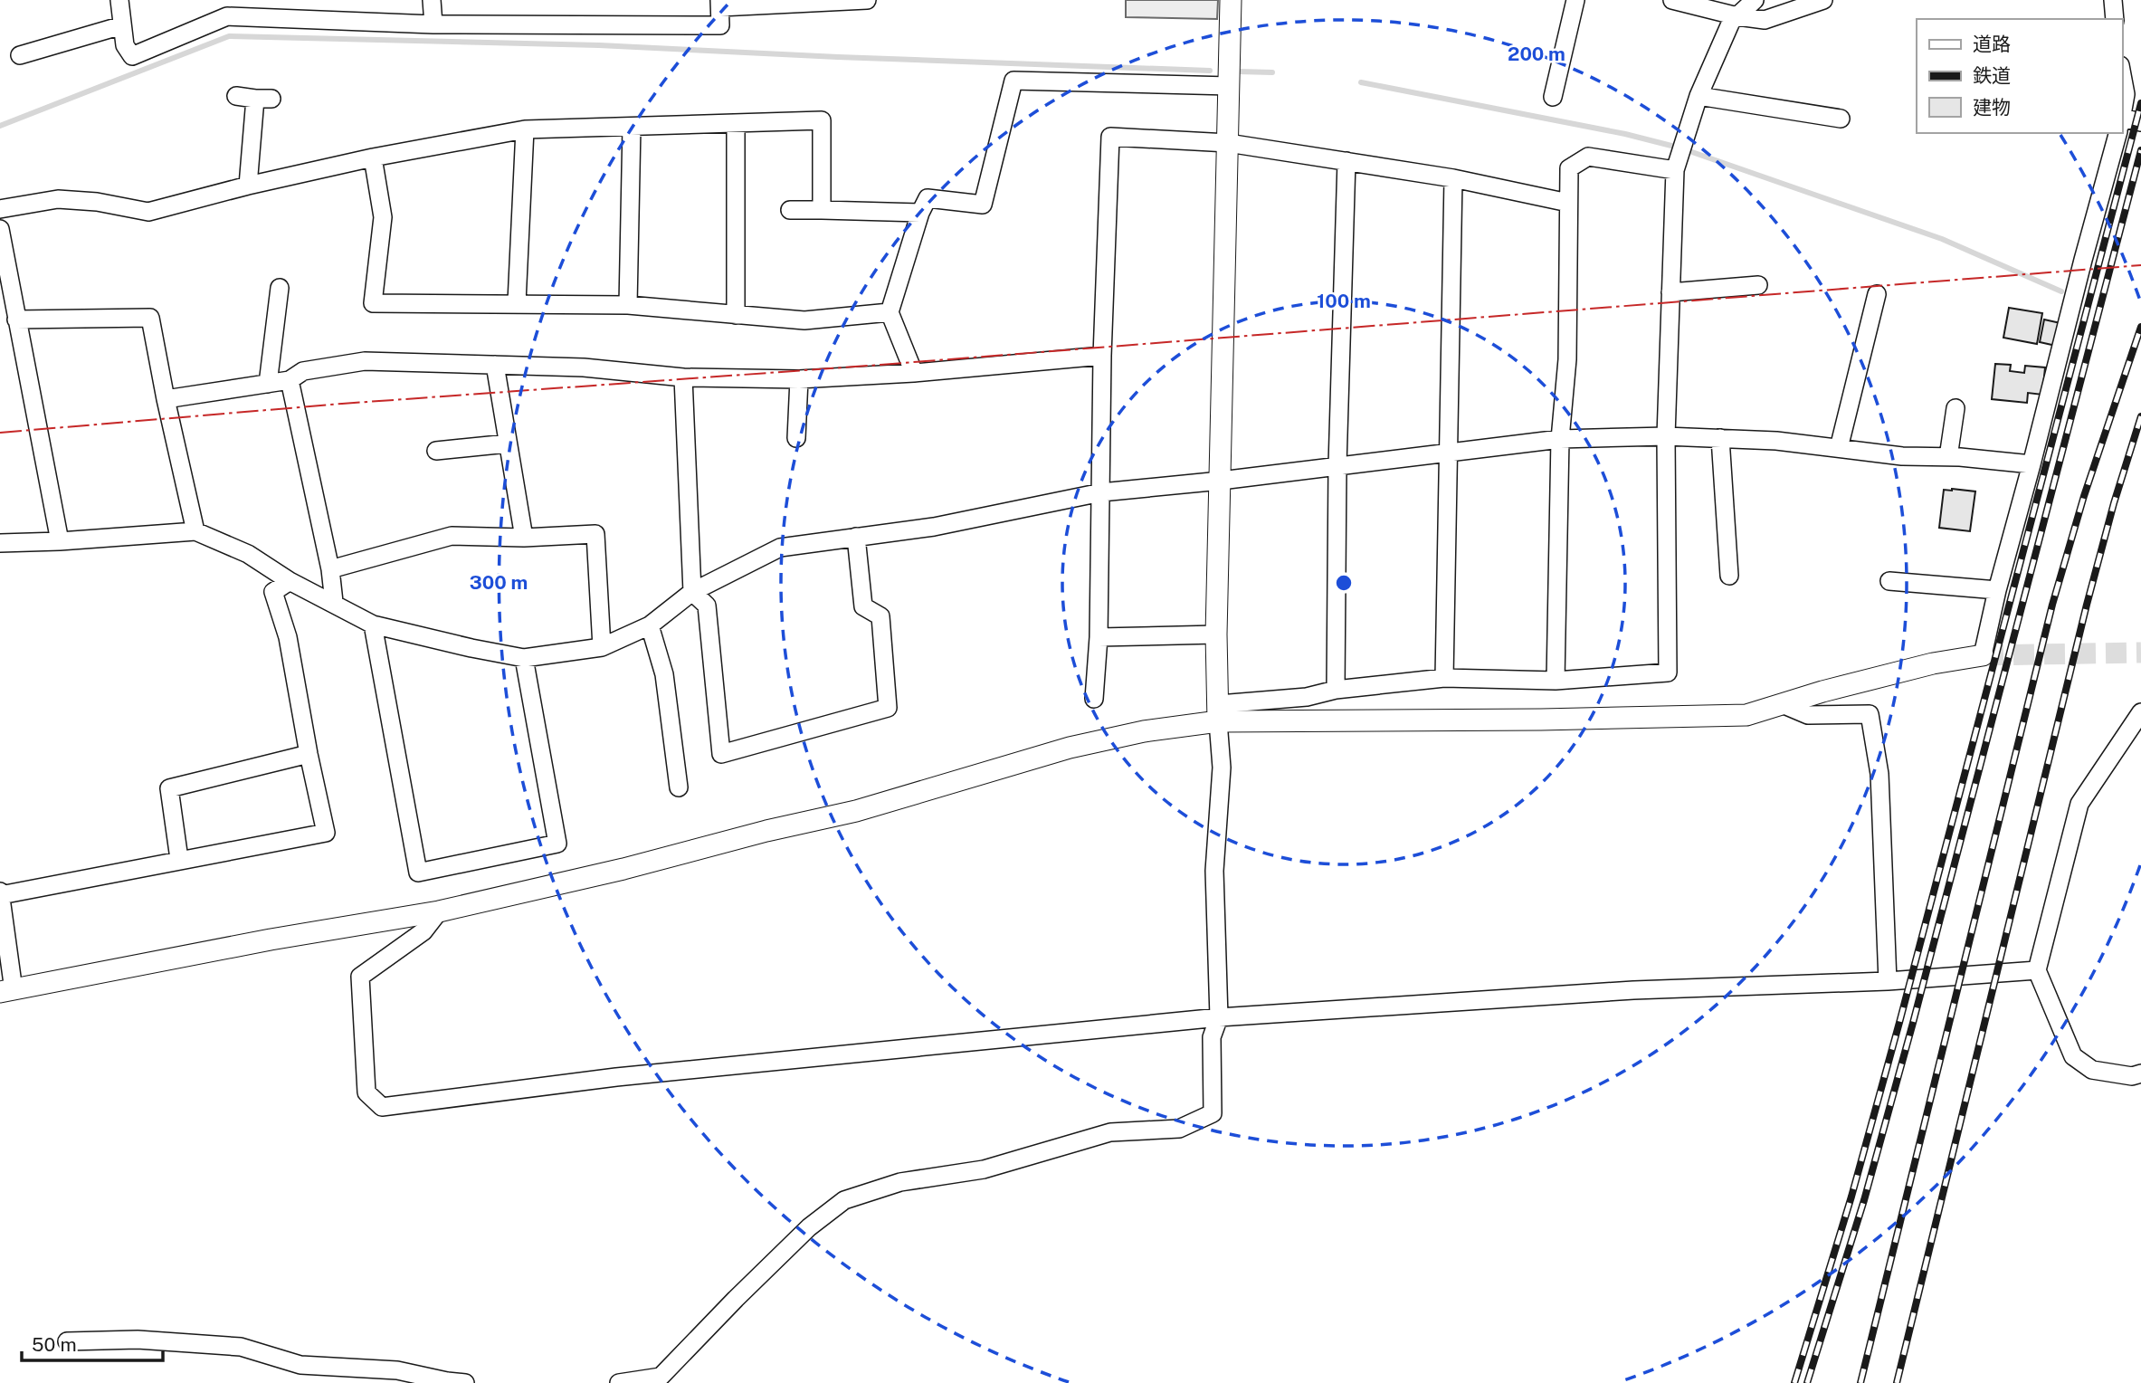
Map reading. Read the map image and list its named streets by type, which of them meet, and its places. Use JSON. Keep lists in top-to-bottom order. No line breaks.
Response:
{"legend":["道路","鉄道","建物"],"scale_bar":"50 m","rings":["200 m","100 m","300 m"]}
